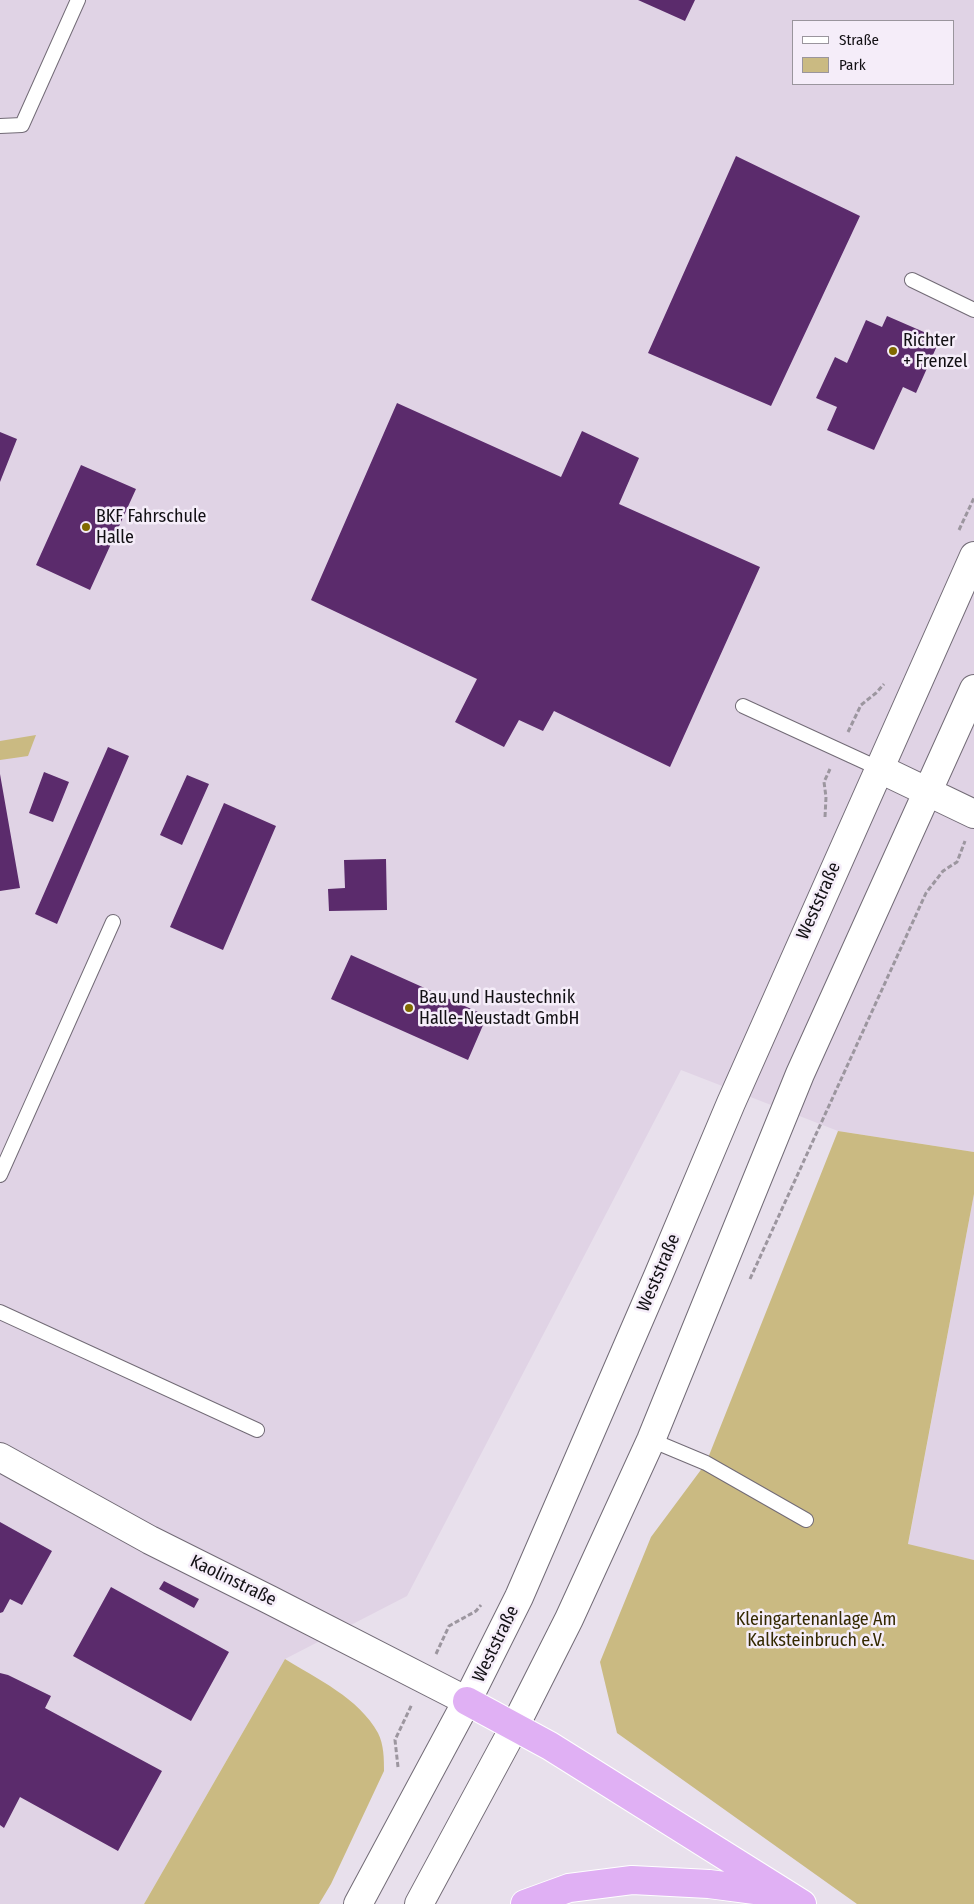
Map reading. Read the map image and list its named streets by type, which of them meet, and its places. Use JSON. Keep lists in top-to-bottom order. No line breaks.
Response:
{"streets":{"main road":["Weststraße","Kaolinstraße"]},"crossings":[["Weststraße","Kaolinstraße"]],"parks":["Kleingartenanlage Am Kalksteinbruch e.V."],"places":["Richter + Frenzel","BKF Fahrschule Halle","Bau und Haustechnik Halle-Neustadt GmbH"],"legend":["Straße","Park"]}
